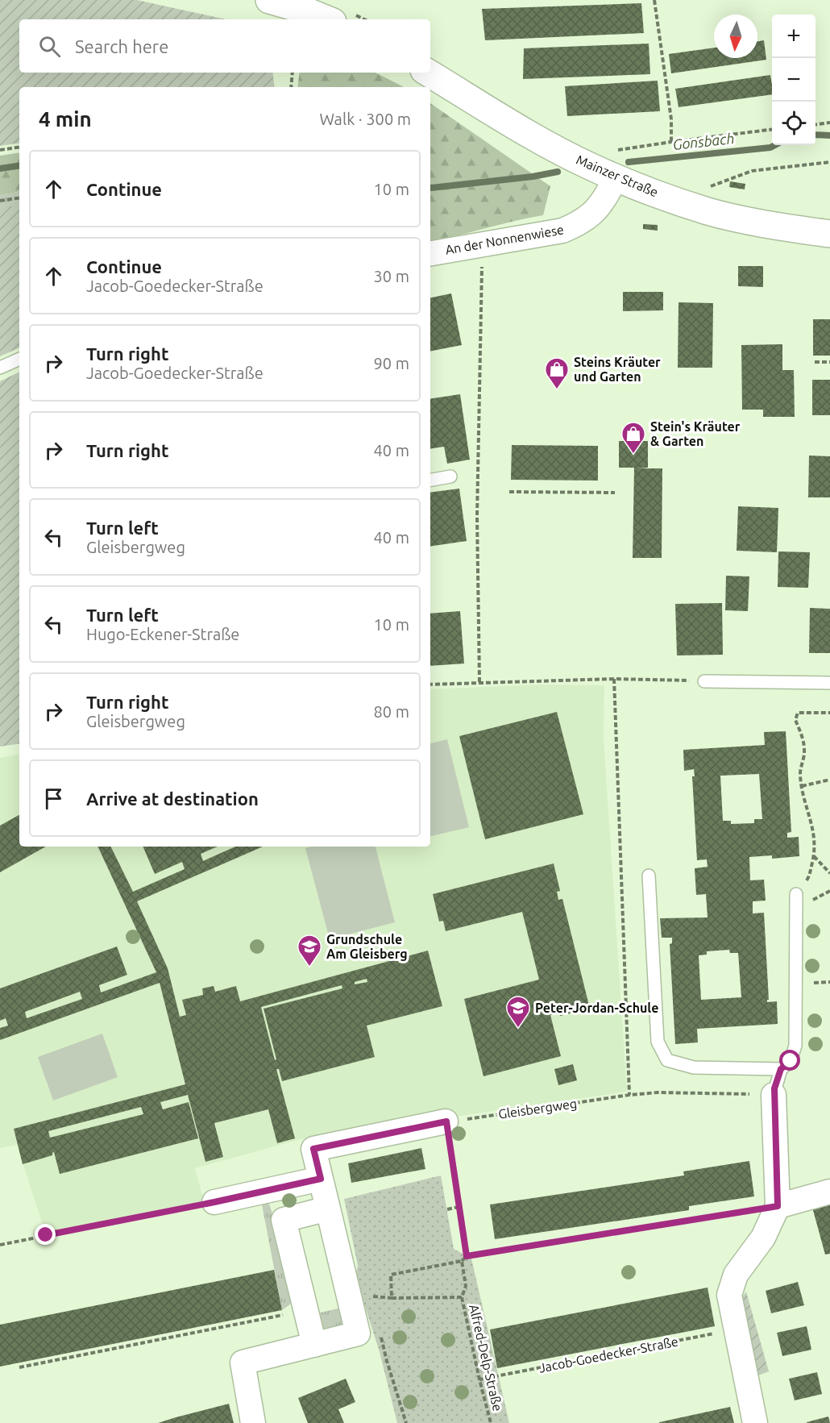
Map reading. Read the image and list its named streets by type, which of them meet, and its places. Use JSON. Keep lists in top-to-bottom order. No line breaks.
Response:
{"streets":{"main road":["Mainzer Straße"],"street":["An der Nonnenwiese"],"path":["Gleisbergweg","Jacob-Goedecker-Straße","Alfred-Delp-Straße"]},"crossings":[["Mainzer Straße","An der Nonnenwiese"],["Jacob-Goedecker-Straße","Alfred-Delp-Straße"]],"water":["Gonsbach"],"places":{"shop":["Steins Kräuter und Garten","Stein's Kräuter & Garten"],"school or university":["Grundschule Am Gleisberg","Peter-Jordan-Schule"]},"north":"bottom","page":{"map_buttons":["+","−"],"search":"Search here","heading":["4 min","Walk · 300 m"],"list":[["Continue","10 m"],["Continue","Jacob-Goedecker-Straße","30 m"],["Turn right","Jacob-Goedecker-Straße","90 m"],["Turn right","40 m"],["Turn left","Gleisbergweg","40 m"],["Turn left","Hugo-Eckener-Straße","10 m"],["Turn right","Gleisbergweg","80 m"],"Arrive at destination"]}}
